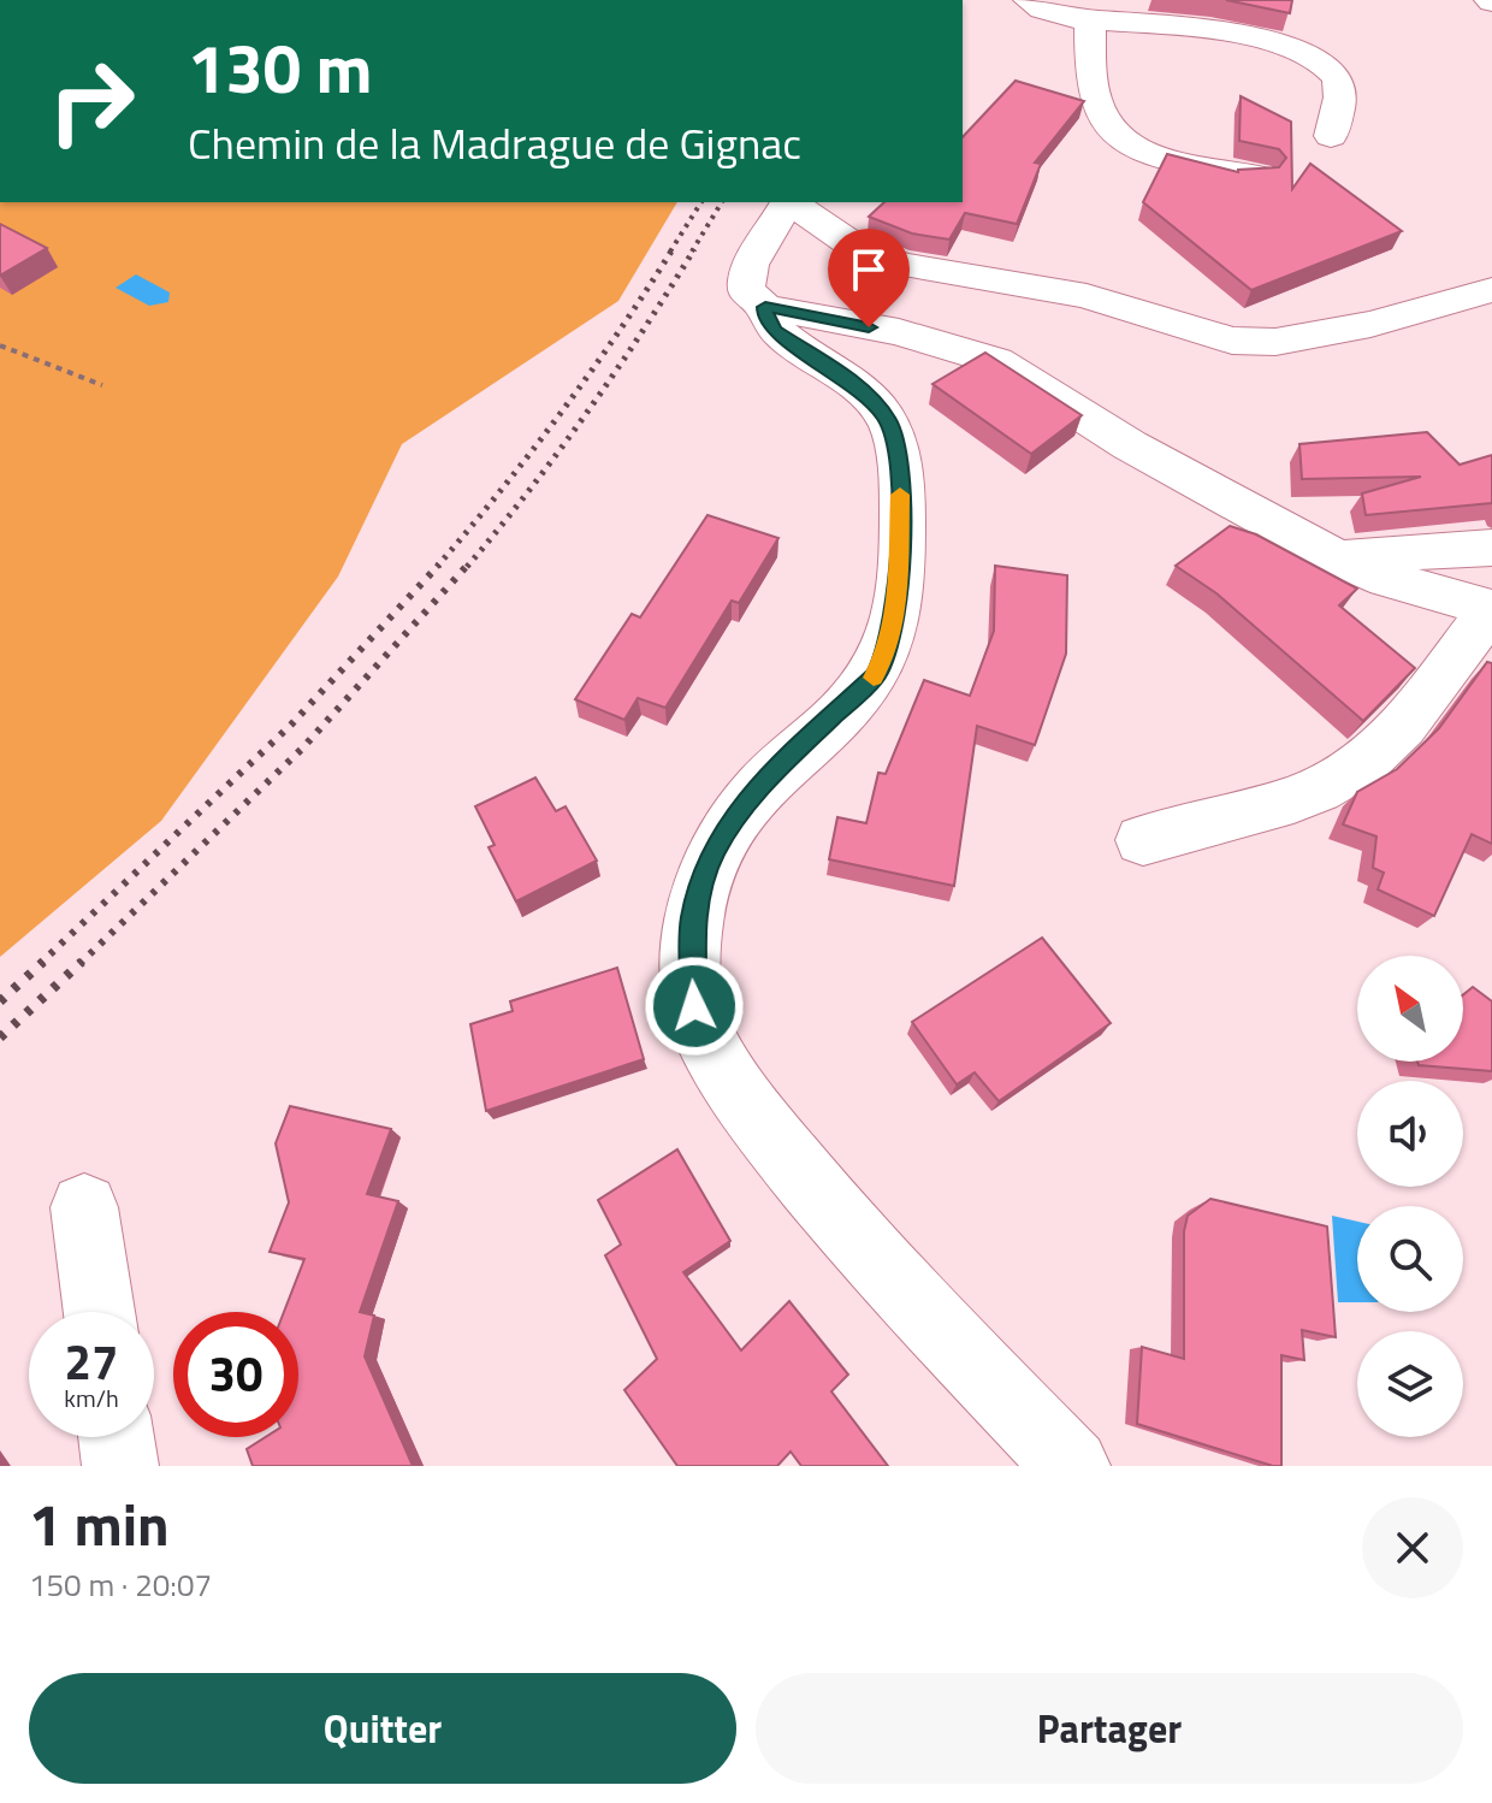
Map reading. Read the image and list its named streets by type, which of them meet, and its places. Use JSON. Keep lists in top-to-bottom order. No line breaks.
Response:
{"north":"top left","page":{"turn":["130 m","Chemin de la Madrague de Gignac"],"speed":"27 km/h","limit":"30","heading":["1 min","150 m · 20:07"],"buttons":["Quitter","Partager"]}}
